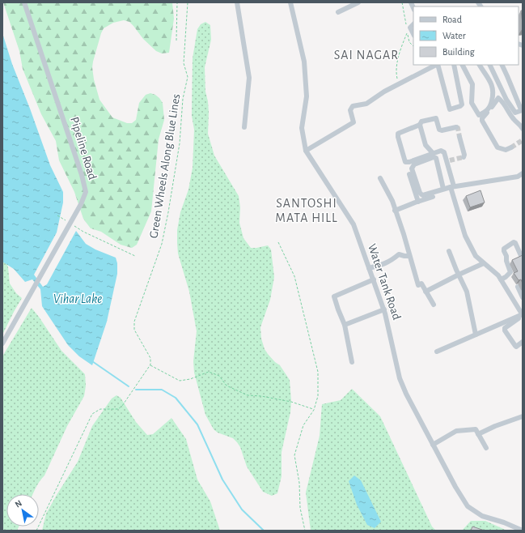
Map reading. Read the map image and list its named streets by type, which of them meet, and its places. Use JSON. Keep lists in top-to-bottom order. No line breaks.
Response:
{"streets":{"street":["Pipeline Road","Water Tank Road"],"path":["Green Wheels Along Blue Lines"]},"districts":["SAI NAGAR","SANTOSHI MATA HILL"],"water":["Vihar Lake"],"legend":["Road","Water","Building"],"north":"top left"}
